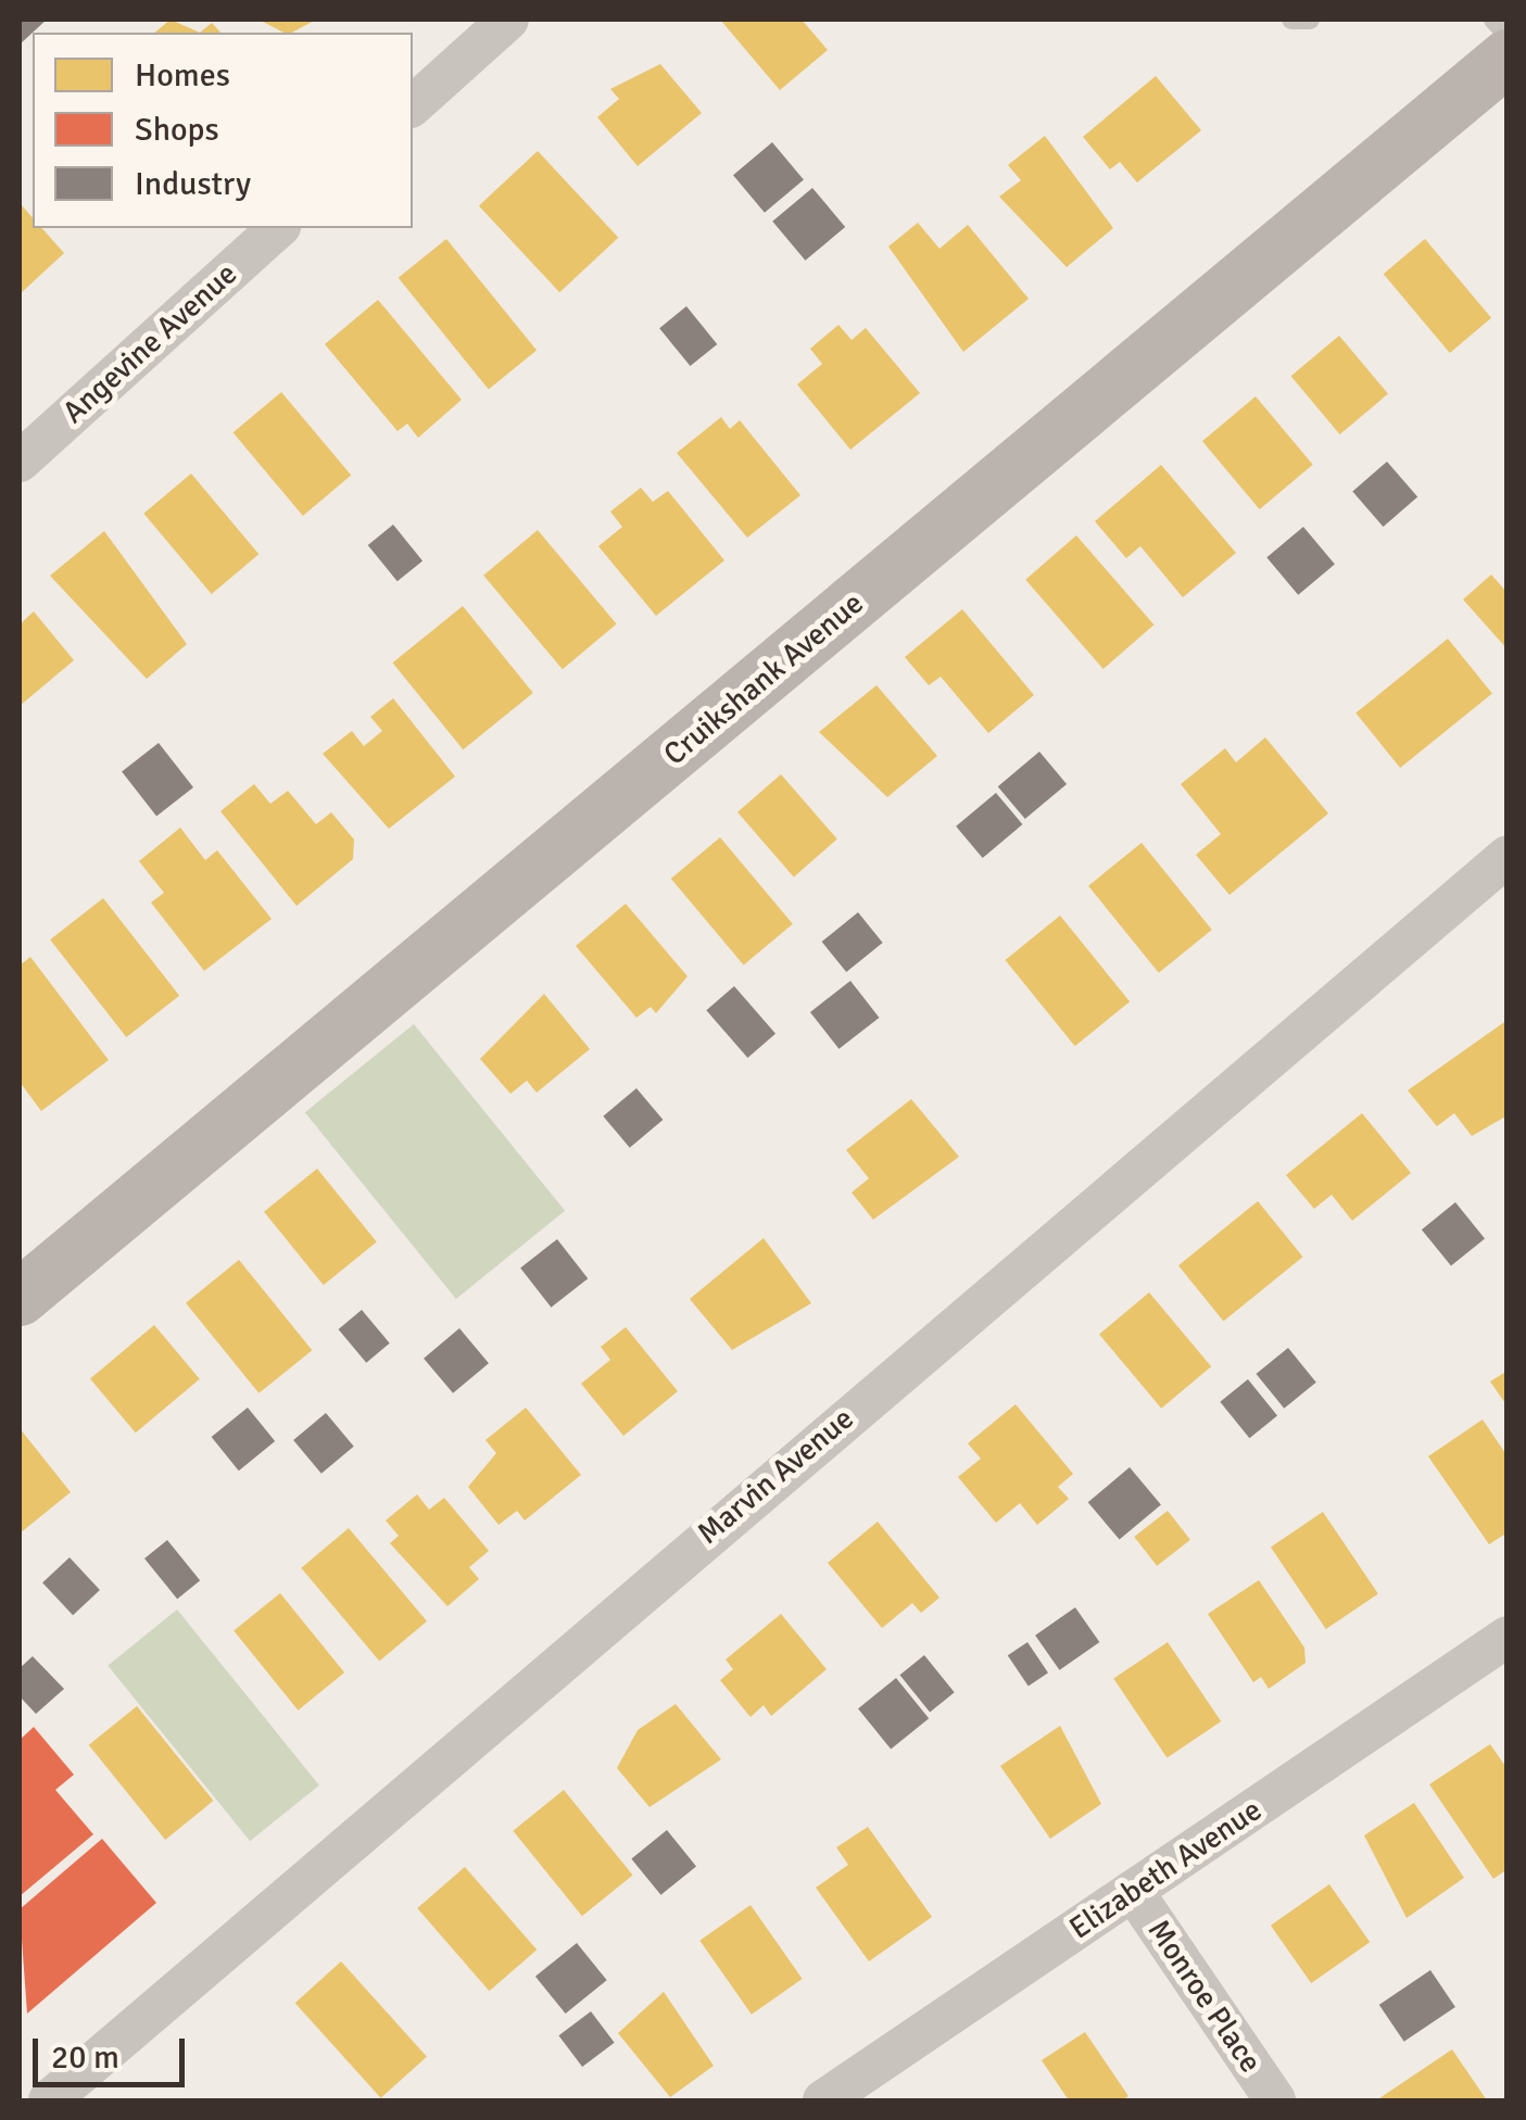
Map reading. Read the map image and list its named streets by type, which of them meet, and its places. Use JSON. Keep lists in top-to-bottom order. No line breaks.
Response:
{"streets":{"street":["Angevine Avenue","Cruikshank Avenue","Marvin Avenue","Elizabeth Avenue","Monroe Place"]},"crossings":[["Elizabeth Avenue","Monroe Place"]],"legend":["Homes","Shops","Industry"],"scale_bar":"20 m"}
